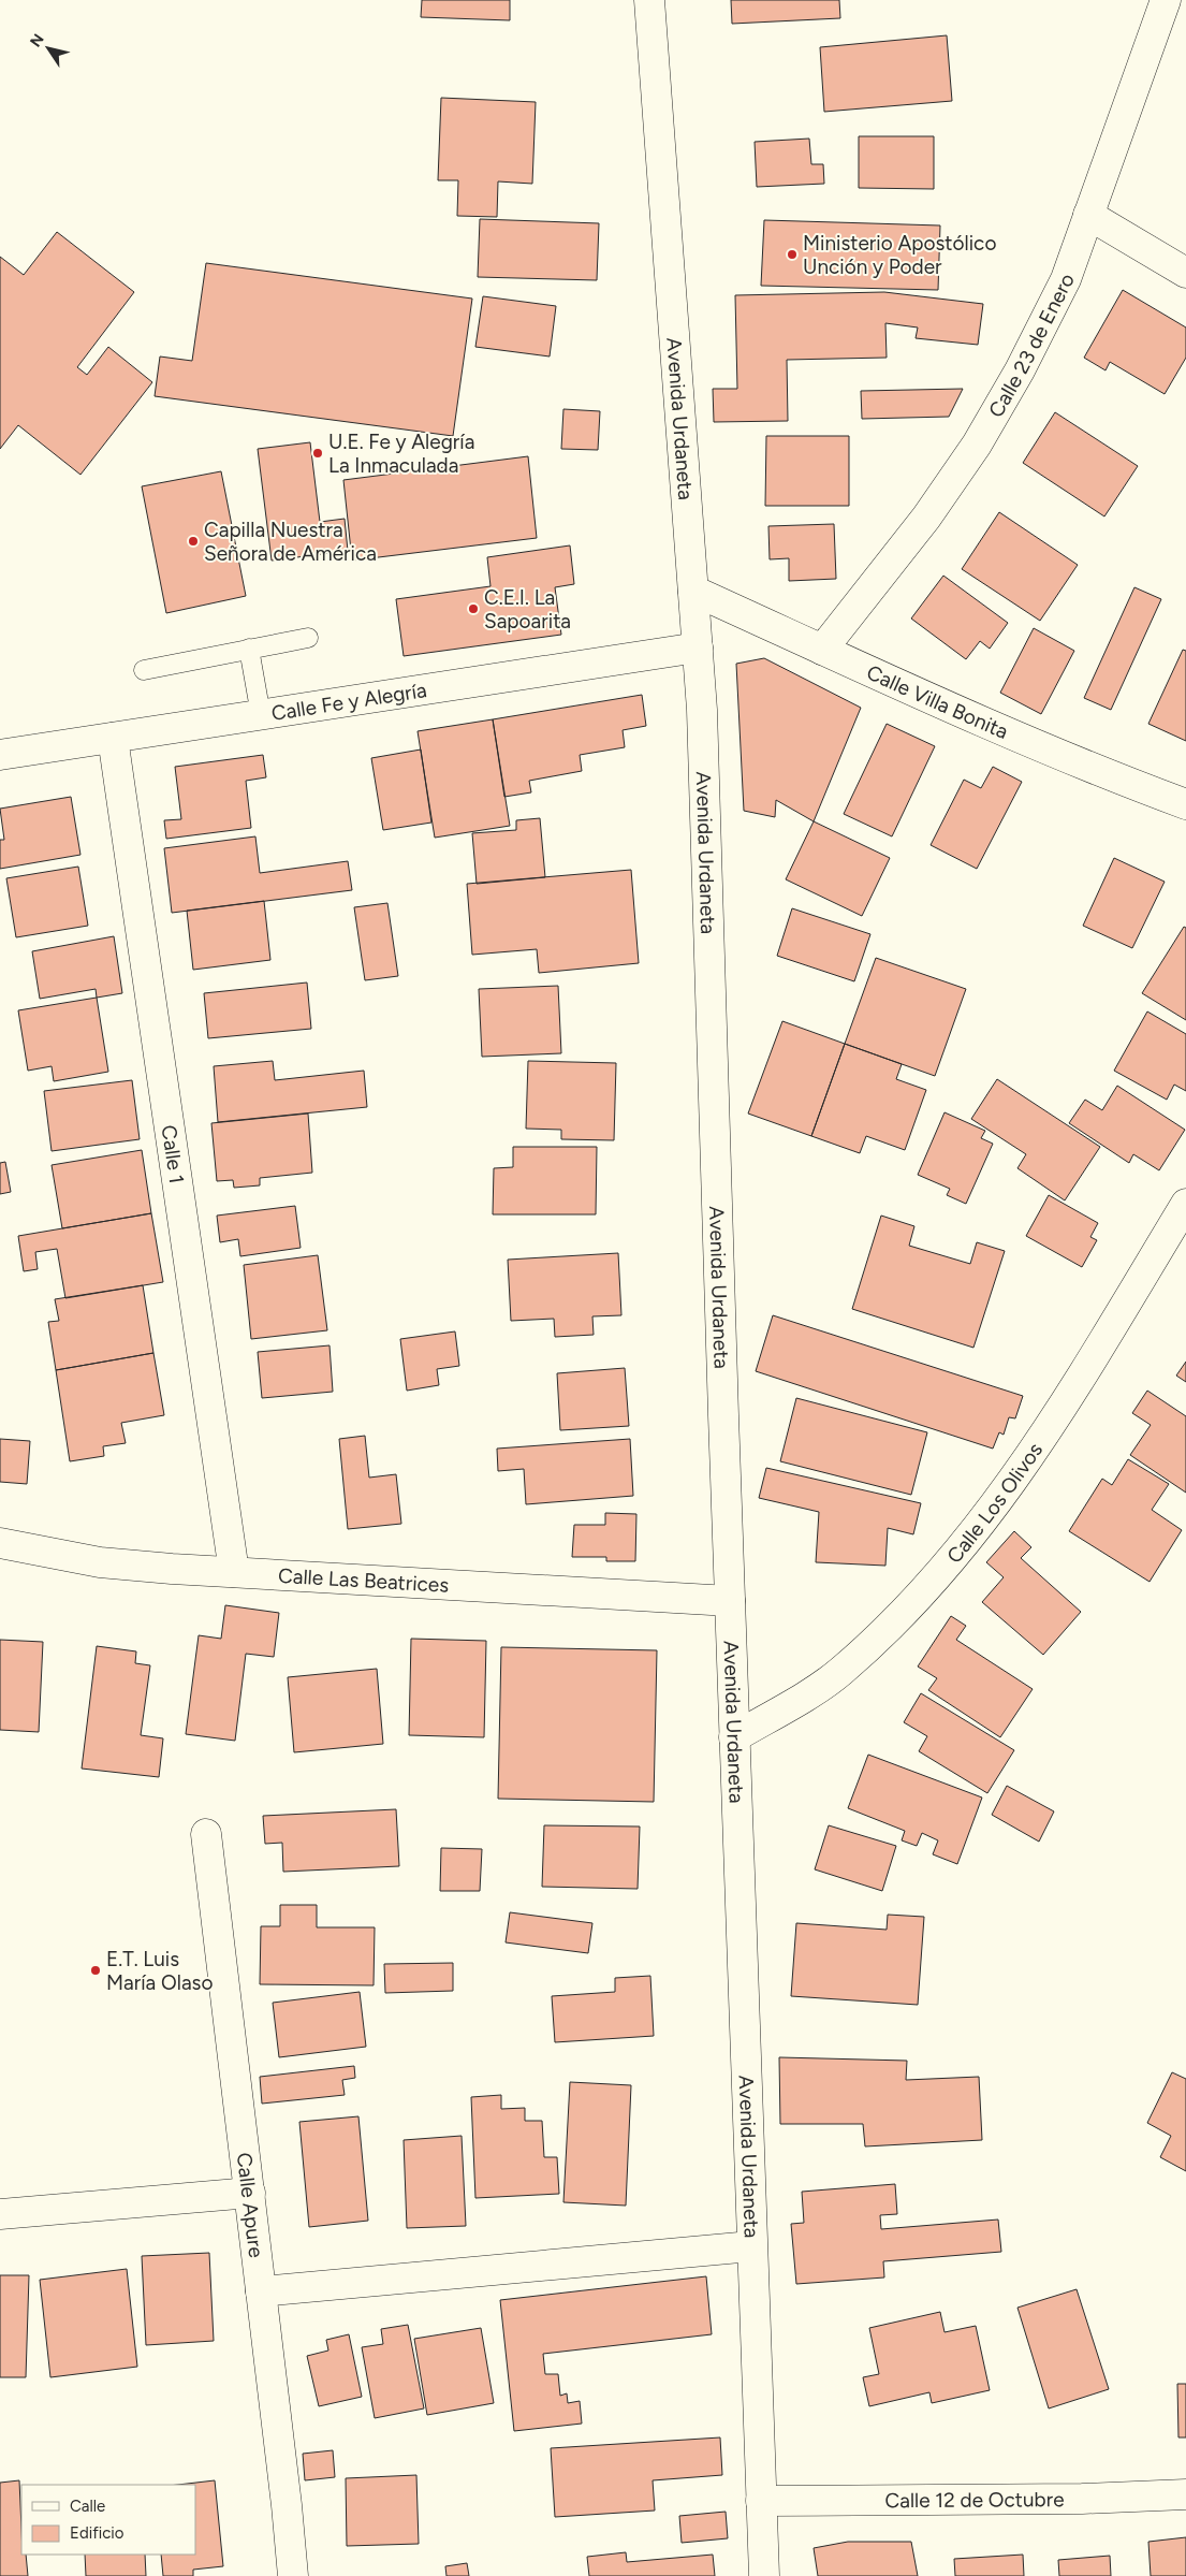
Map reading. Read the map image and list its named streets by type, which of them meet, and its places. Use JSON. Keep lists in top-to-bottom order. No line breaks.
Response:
{"streets":{"street":["Calle 23 de Enero","Avenida Urdaneta","Calle Fe y Alegría","Calle Villa Bonita","Calle 1","Calle Los Olivos","Calle Las Beatrices","Calle Apure","Calle 12 de Octubre"]},"crossings":[["Calle 23 de Enero","Calle Villa Bonita"],["Avenida Urdaneta","Calle Fe y Alegría"],["Avenida Urdaneta","Calle Villa Bonita"],["Avenida Urdaneta","Calle Los Olivos"],["Avenida Urdaneta","Calle Las Beatrices"],["Avenida Urdaneta","Calle 12 de Octubre"],["Calle Fe y Alegría","Calle 1"],["Calle 1","Calle Las Beatrices"]],"places":["Ministerio Apostólico Unción y Poder","U.E. Fe y Alegría La Inmaculada","Capilla Nuestra Señora de América","C.E.I. La Sapoarita","E.T. Luis María Olaso"],"legend":["Calle","Edificio"],"north":"top left"}
